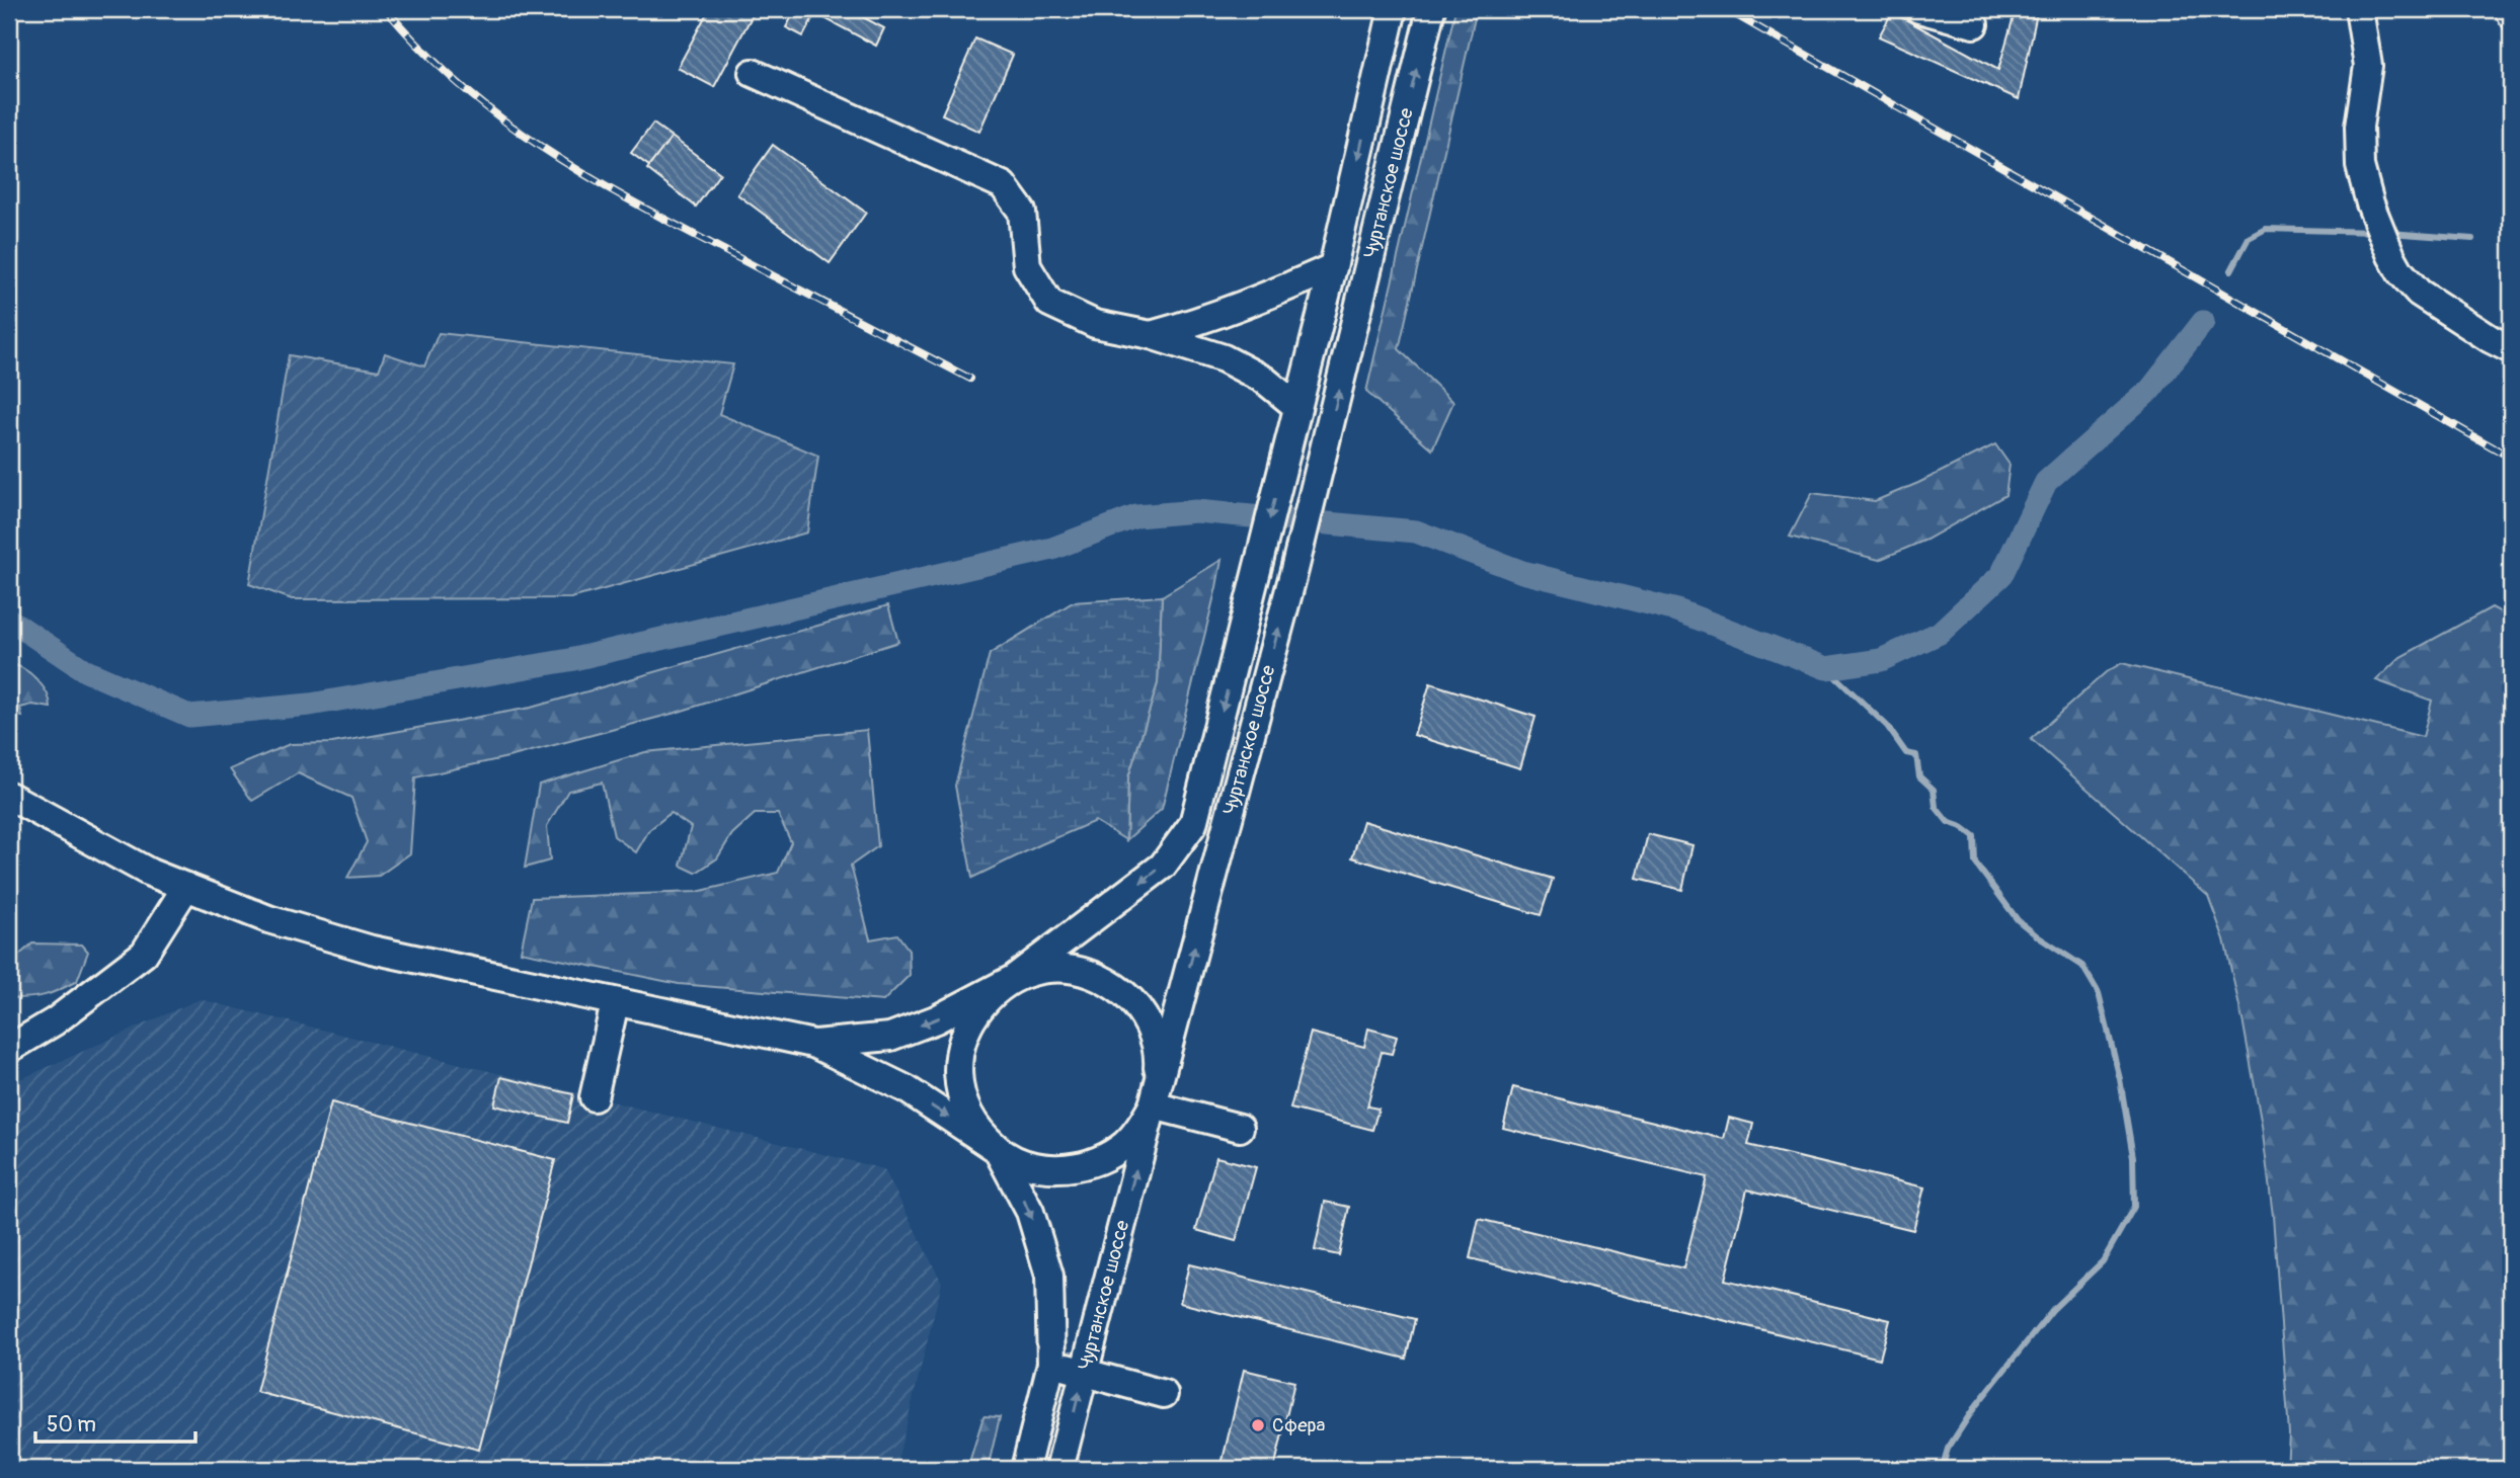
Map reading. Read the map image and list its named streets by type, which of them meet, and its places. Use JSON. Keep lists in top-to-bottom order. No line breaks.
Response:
{"streets":{"street":["Чуртанское шоссе"]},"places":["Сфера"],"scale_bar":"50 m"}
